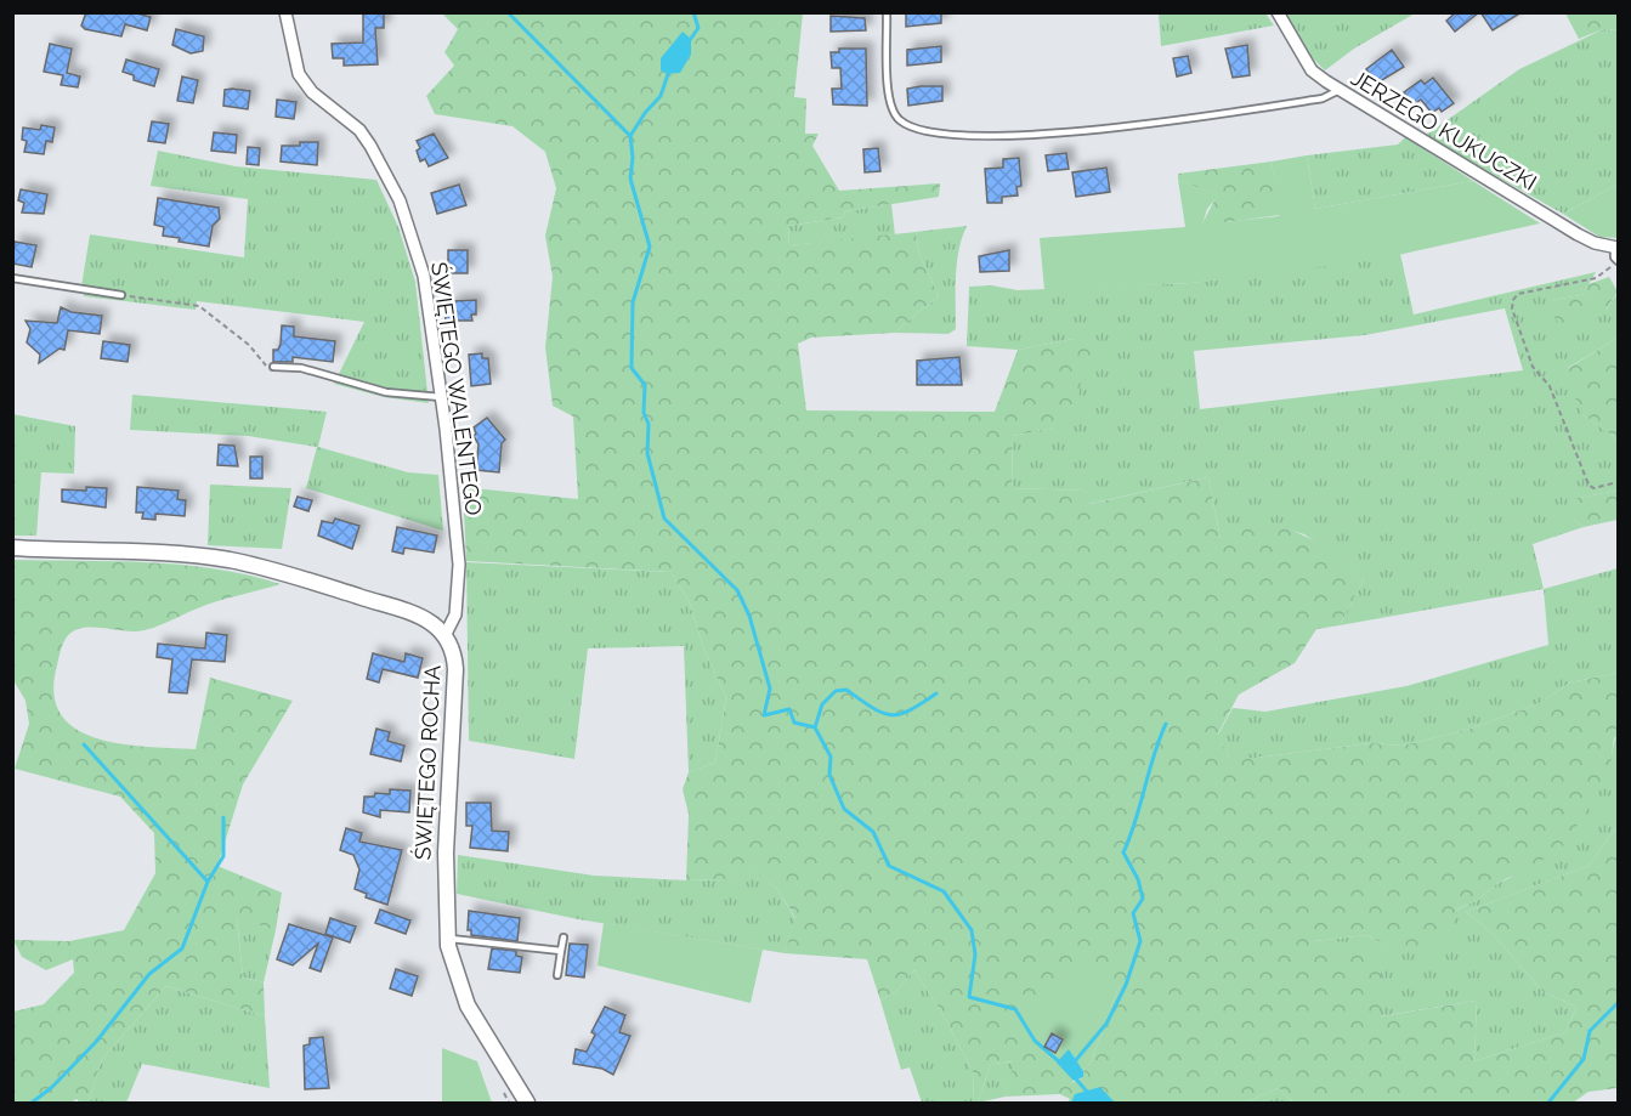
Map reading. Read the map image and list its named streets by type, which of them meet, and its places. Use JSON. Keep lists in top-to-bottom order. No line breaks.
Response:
{"streets":{"street":["JERZEGO KUKUCZKI","ŚWIĘTEGO WALENTEGO","ŚWIĘTEGO ROCHA"]},"crossings":[["ŚWIĘTEGO WALENTEGO","ŚWIĘTEGO ROCHA"]]}
